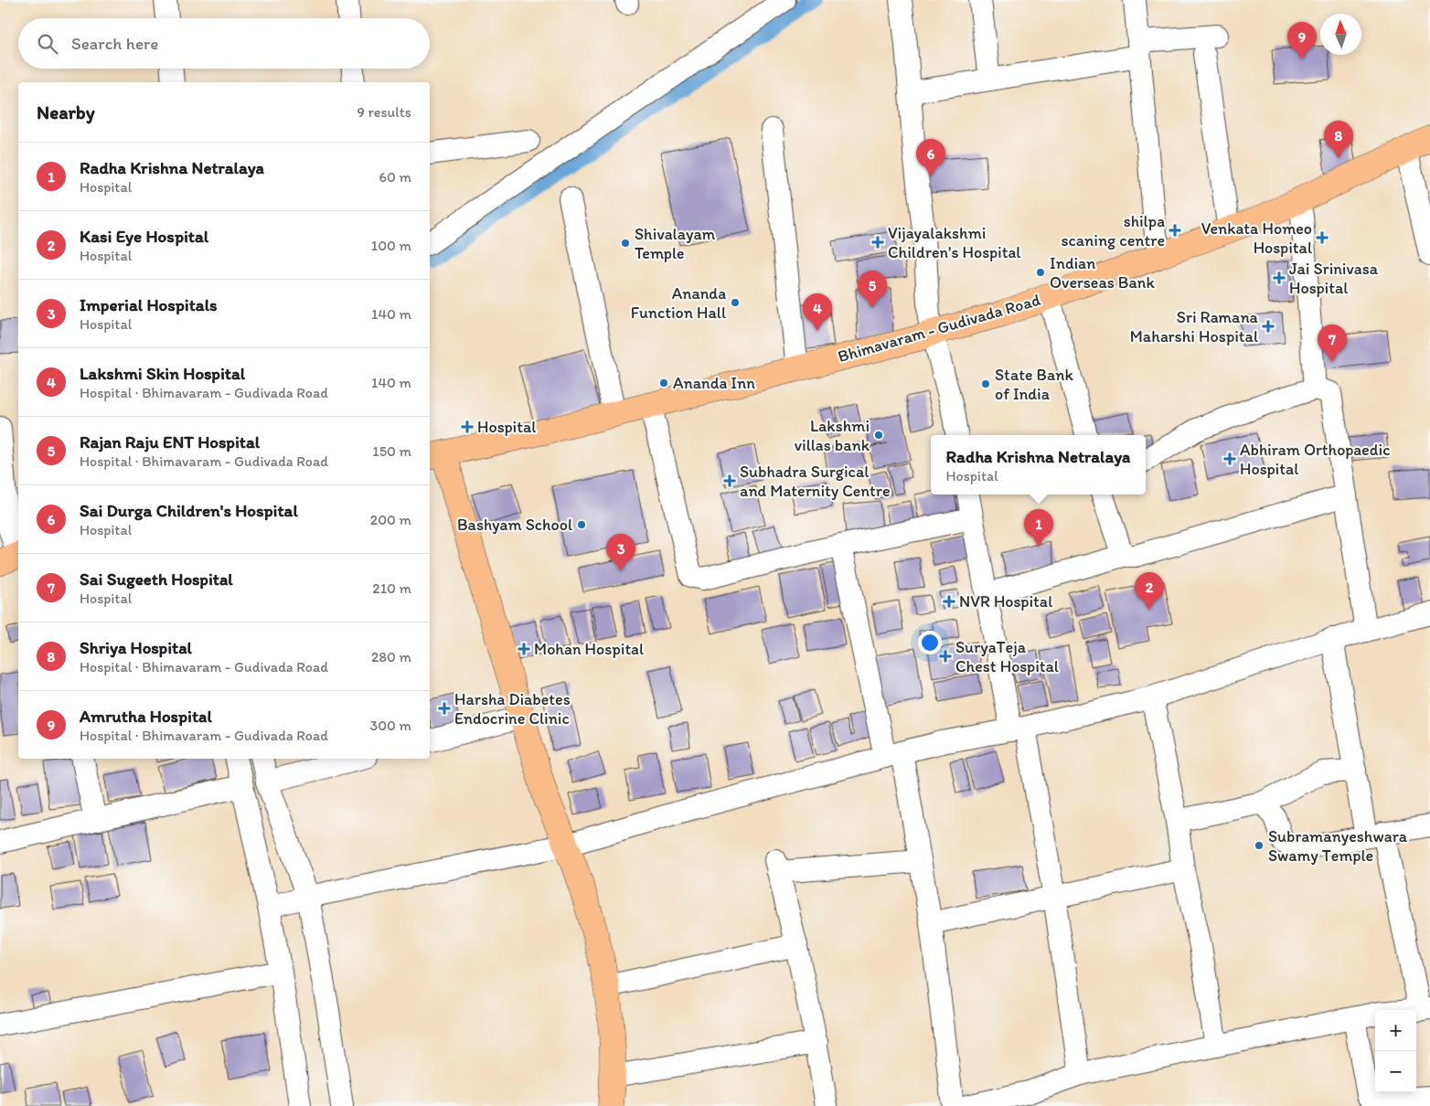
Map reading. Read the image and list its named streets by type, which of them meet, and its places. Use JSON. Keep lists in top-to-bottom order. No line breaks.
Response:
{"streets":{"main road":["Bhimavaram - Gudivada Road"]},"places":{"health":["shilpa scaning centre","Venkata Homeo Hospital","Vijayalakshmi Children's Hospital","Jai Srinivasa Hospital","Sri Ramana Maharshi Hospital","Hospital","Abhiram Orthopaedic Hospital","Subhadra Surgical and Maternity Centre","NVR Hospital","Mohan Hospital","SuryaTeja Chest Hospital","Harsha Diabetes Endocrine Clinic"],"other":["Shivalayam Temple","Indian Overseas Bank","Ananda Function Hall","Ananda Inn","State Bank of India","Lakshmi villas bank","Bashyam School","Subramanyeshwara Swamy Temple"]},"north":"top","page":{"search":"Search here","pins":["9","8","6","5","4","7","1","3","2"],"heading":["Nearby","9 results"],"list":[{"mark":"1","name":"Radha Krishna Netralaya","note":"Hospital","value":"60 m"},{"mark":"2","name":"Kasi Eye Hospital","note":"Hospital","value":"100 m"},{"mark":"3","name":"Imperial Hospitals","note":"Hospital","value":"140 m"},{"mark":"4","name":"Lakshmi Skin Hospital","note":"Hospital · Bhimavaram - Gudivada Road","value":"140 m"},{"mark":"5","name":"Rajan Raju ENT Hospital","note":"Hospital · Bhimavaram - Gudivada Road","value":"150 m"},{"mark":"6","name":"Sai Durga Children's Hospital","note":"Hospital","value":"200 m"},{"mark":"7","name":"Sai Sugeeth Hospital","note":"Hospital","value":"210 m"},{"mark":"8","name":"Shriya Hospital","note":"Hospital · Bhimavaram - Gudivada Road","value":"280 m"},{"mark":"9","name":"Amrutha Hospital","note":"Hospital · Bhimavaram - Gudivada Road","value":"300 m"}],"popup":["Radha Krishna Netralaya","Hospital"],"map_buttons":["+","−"]}}
